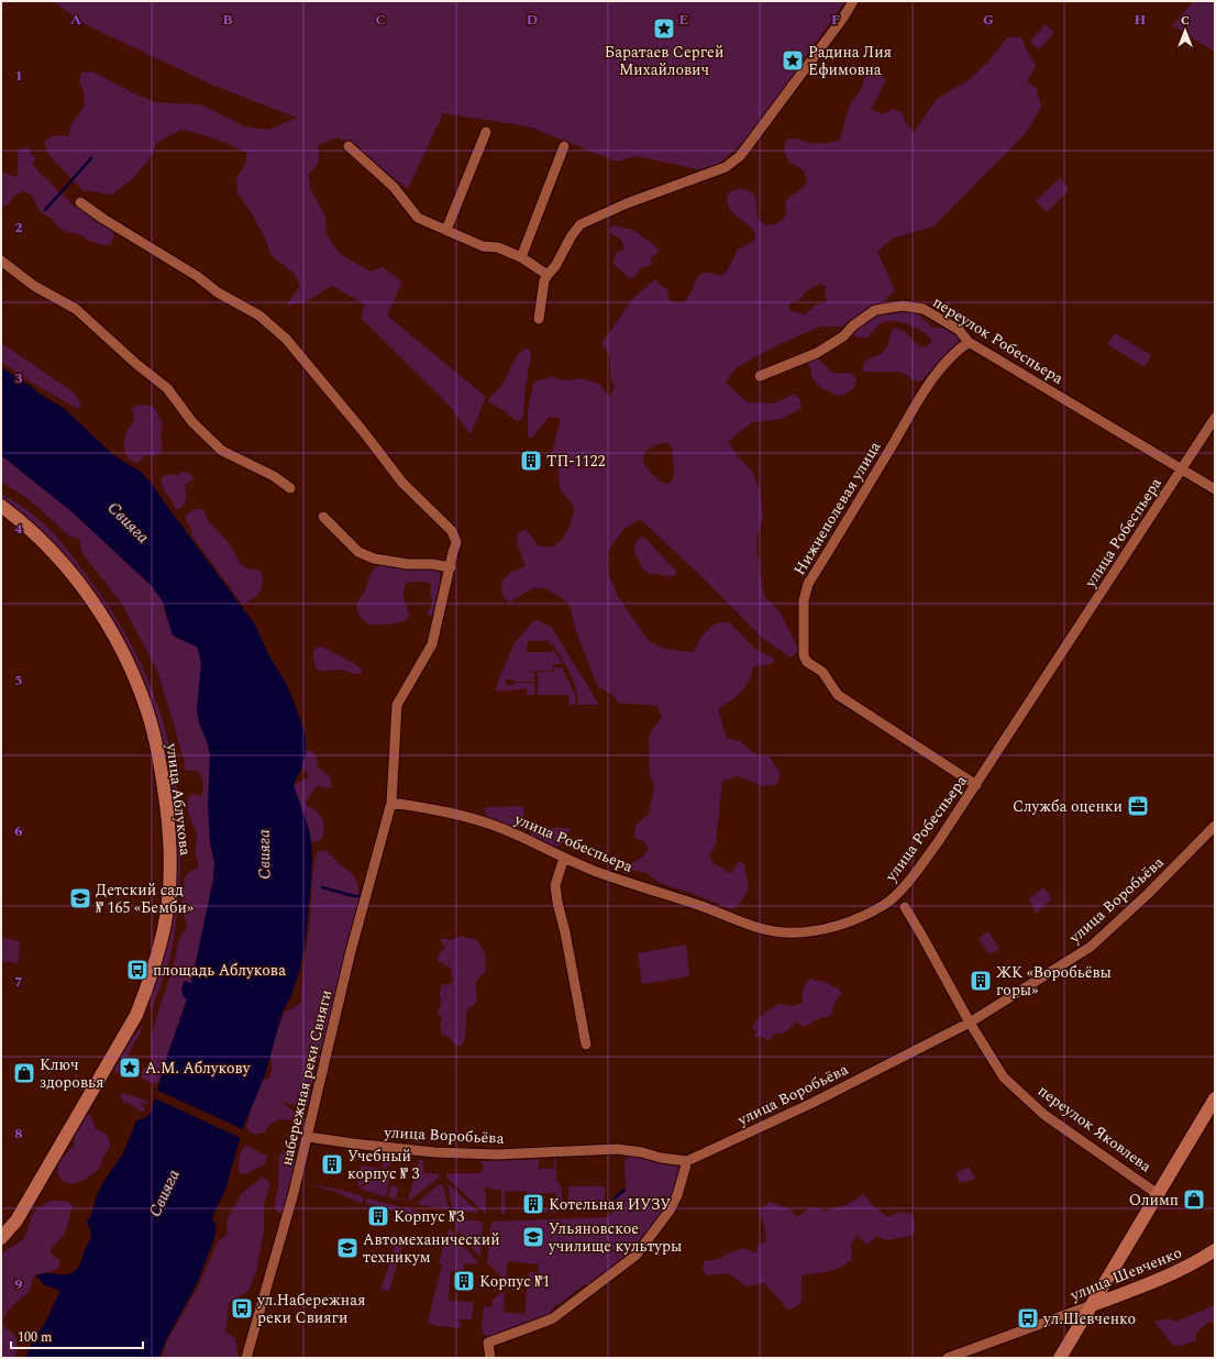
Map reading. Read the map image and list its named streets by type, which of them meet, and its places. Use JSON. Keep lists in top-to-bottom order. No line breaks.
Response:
{"streets":{"street":["переулок Робеспьера","Нижнеполевая улица","улица Робеспьера","улица Аблукова","улица Воробьёва","набережная реки Свияги","переулок Яковлева","улица Шевченко"]},"crossings":[["переулок Робеспьера","Нижнеполевая улица"],["переулок Робеспьера","улица Робеспьера"],["Нижнеполевая улица","улица Робеспьера"],["улица Робеспьера","набережная реки Свияги"],["улица Воробьёва","набережная реки Свияги"],["улица Воробьёва","переулок Яковлева"]],"water":["Свияга"],"places":{"place":["Баратаев Сергей Михайлович","Радина Лия Ефимовна","А.М. Аблукову"],"building":["ТП-1122","ЖК «Воробьёвы горы»","Учебный корпус № 3","Котельная ИУЗУ","Корпус №3","Корпус №1"],"office":["Служба оценки"],"school or university":["Детский сад № 165 «Бемби»","Ульяновское училище культуры","Автомеханический техникум"],"bus stop":["площадь Аблукова","ул.Набережная реки Свияги","ул.Шевченко"],"shop":["Ключ здоровья","Олимп"]},"scale_bar":"100 m","north":"top","grid":{"columns":["A","B","C","D","E","F","G","H"],"rows":["1","2","3","4","5","6","7","8","9"]}}
